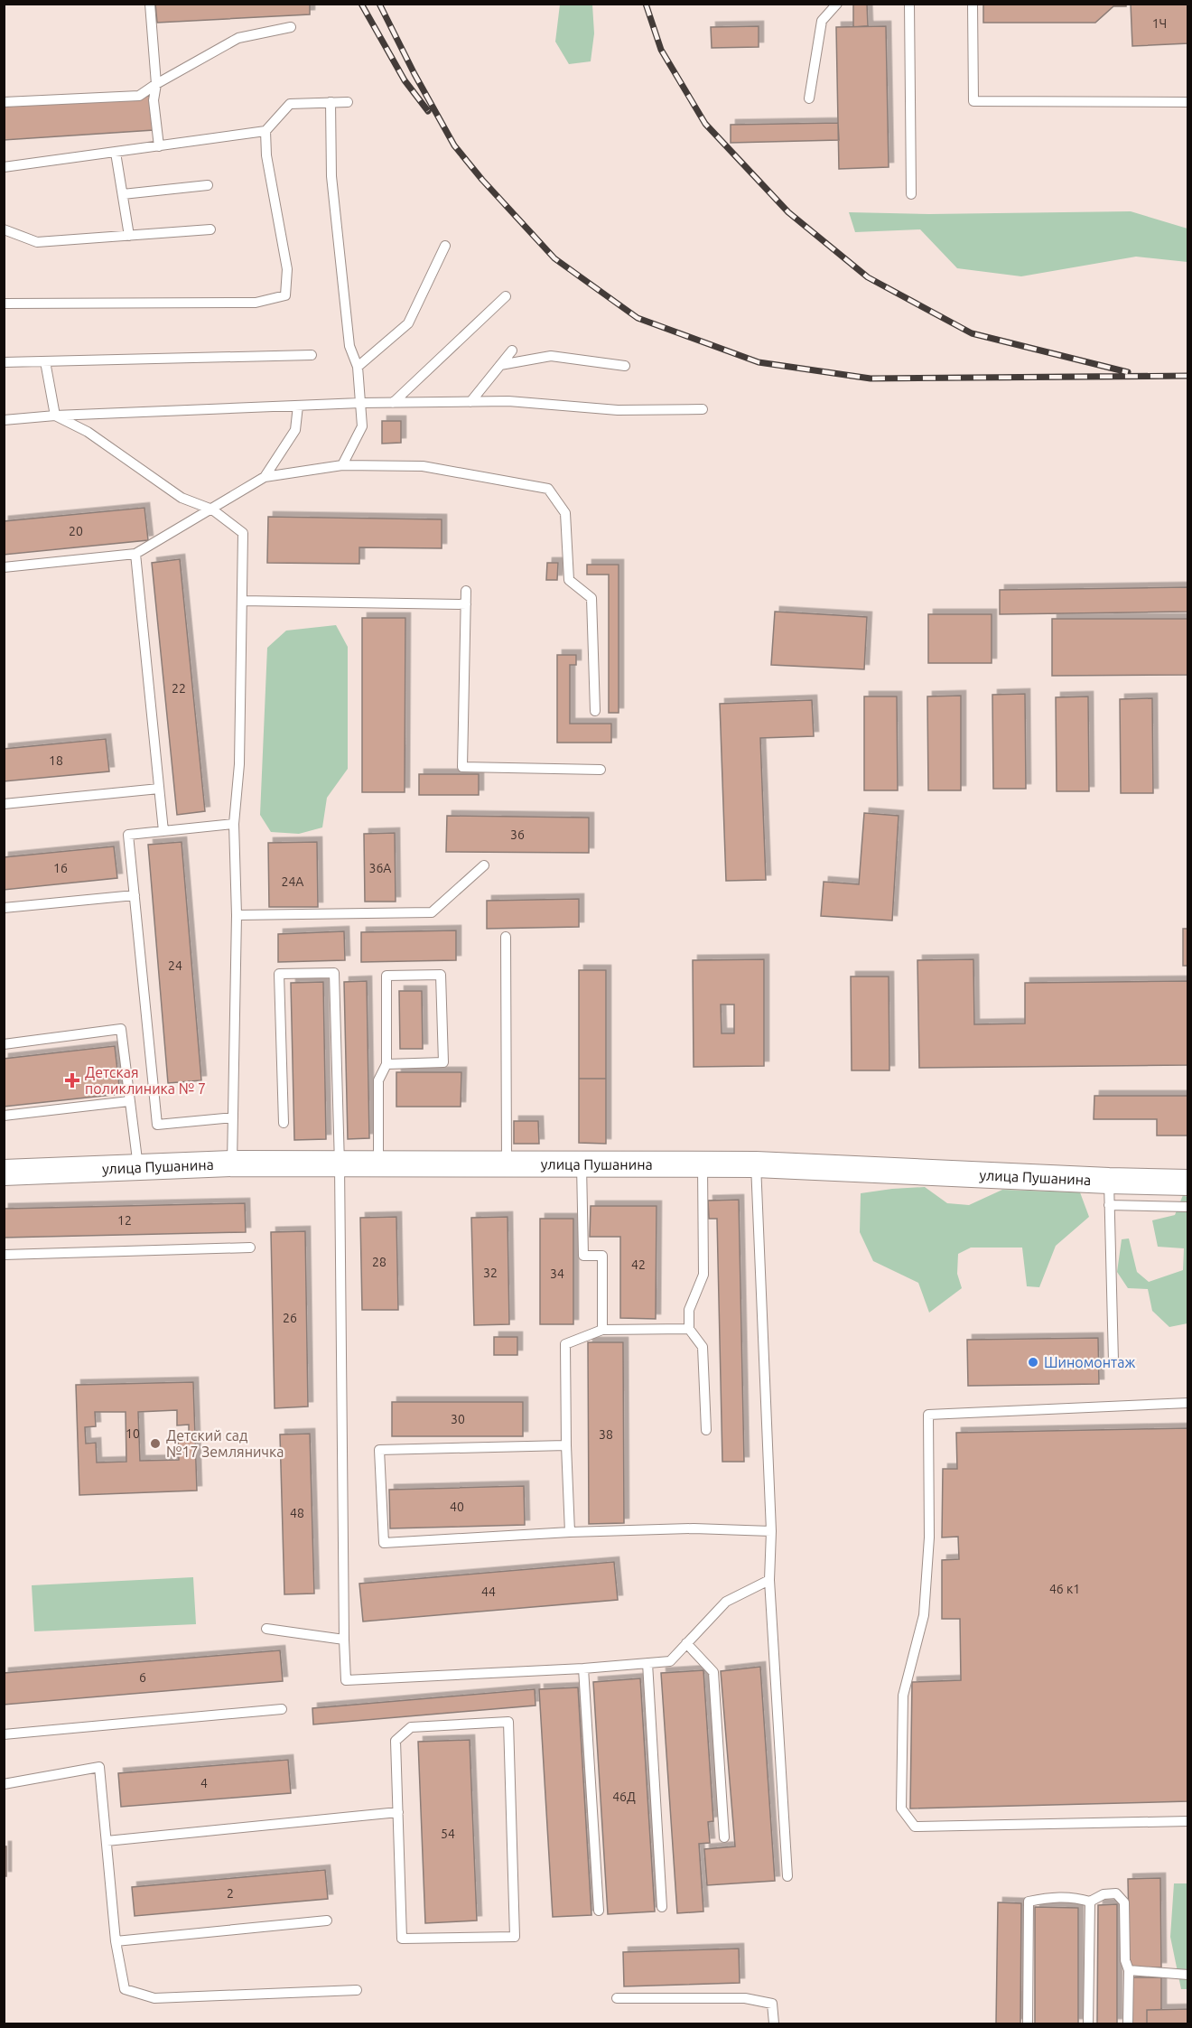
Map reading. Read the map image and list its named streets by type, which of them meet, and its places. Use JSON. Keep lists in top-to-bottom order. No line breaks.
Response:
{"streets":{"street":["улица Пушанина"]},"places":{"health":["Детская поликлиника № 7"],"other":["Шиномонтаж","Детский сад №17 Земляничка"]},"house_numbers":["1Ч","20","22","18","36","16","36А","24А","24","12","28","42","32","34","26","30","10","38","40","48","46 к1","44","6","4","46Д","54","2"]}
